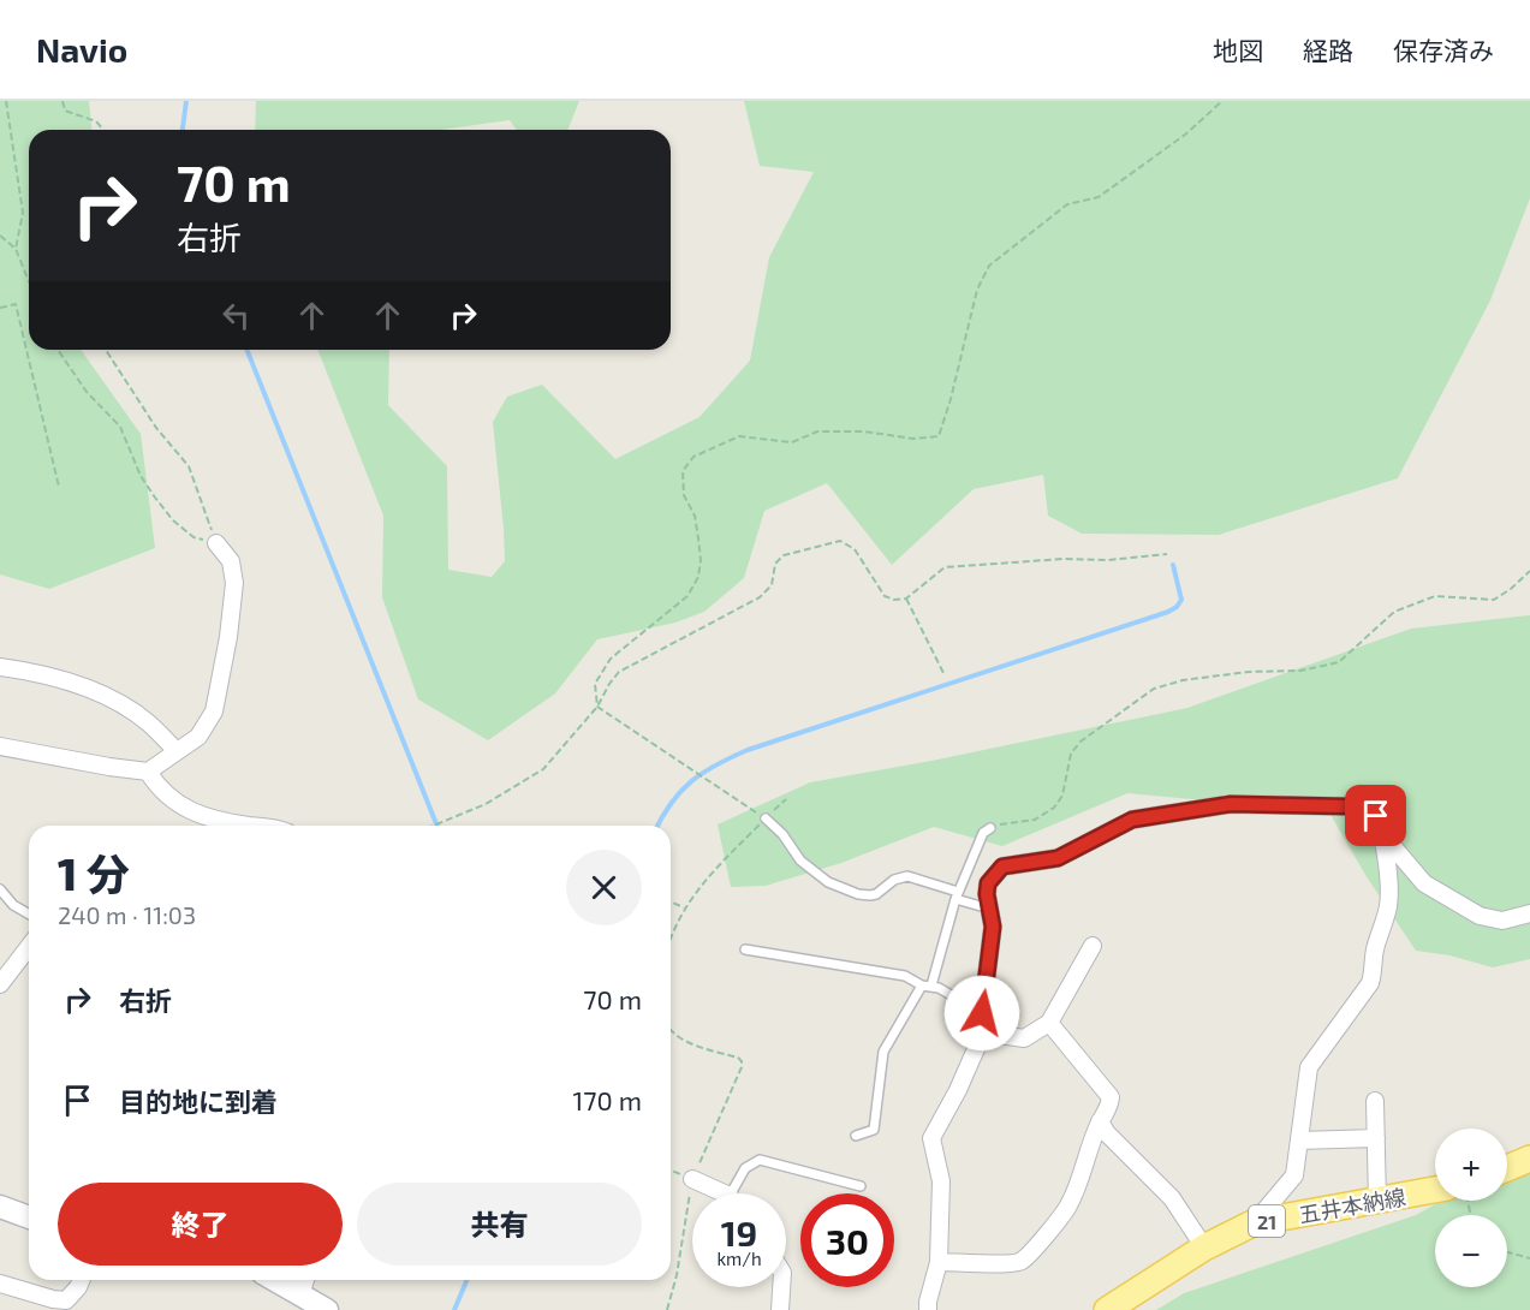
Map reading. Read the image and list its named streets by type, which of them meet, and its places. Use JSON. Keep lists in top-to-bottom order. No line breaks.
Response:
{"streets":{"main road":["五井本納線","21"]},"page":{"header":"Navio","nav":["地図","経路","保存済み"],"turn":["70 m","右折"],"heading":["1 分","240 m · 11:03"],"list":[{"name":"右折","value":"70 m"},{"name":"目的地に到着","value":"170 m"}],"map_buttons":["+","−"],"buttons":["終了","共有"],"speed":"19 km/h","limit":"30"}}
